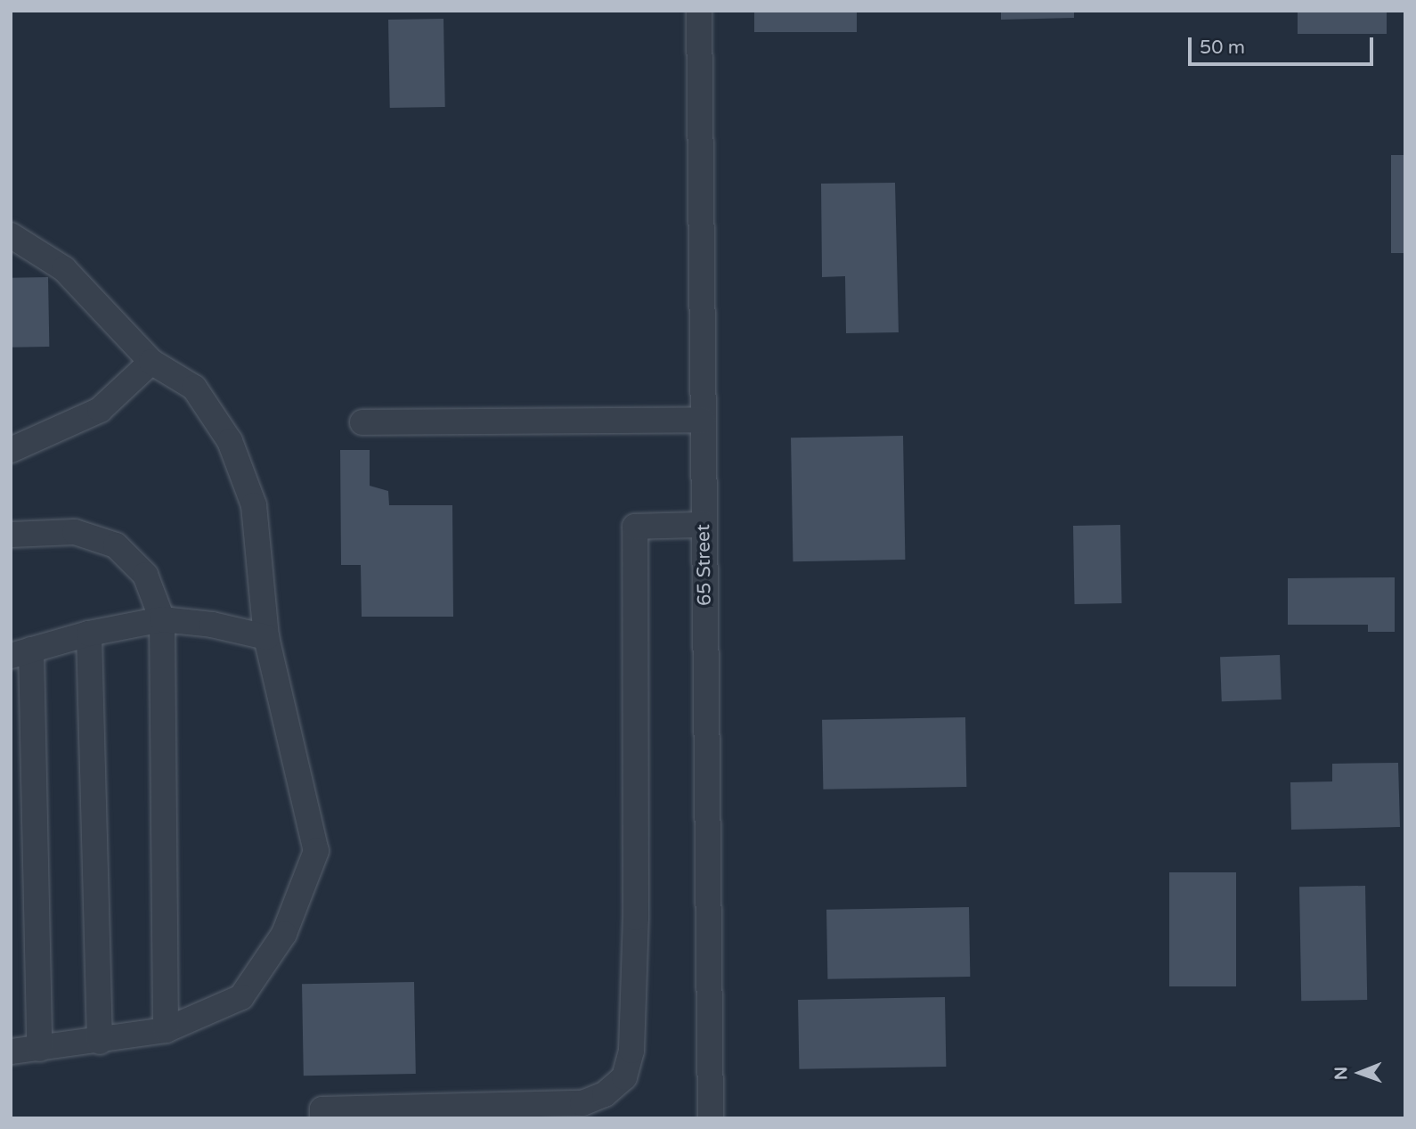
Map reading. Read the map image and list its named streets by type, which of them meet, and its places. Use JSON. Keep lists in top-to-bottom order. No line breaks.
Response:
{"streets":{"street":["65 Street"]},"scale_bar":"50 m","north":"left"}
